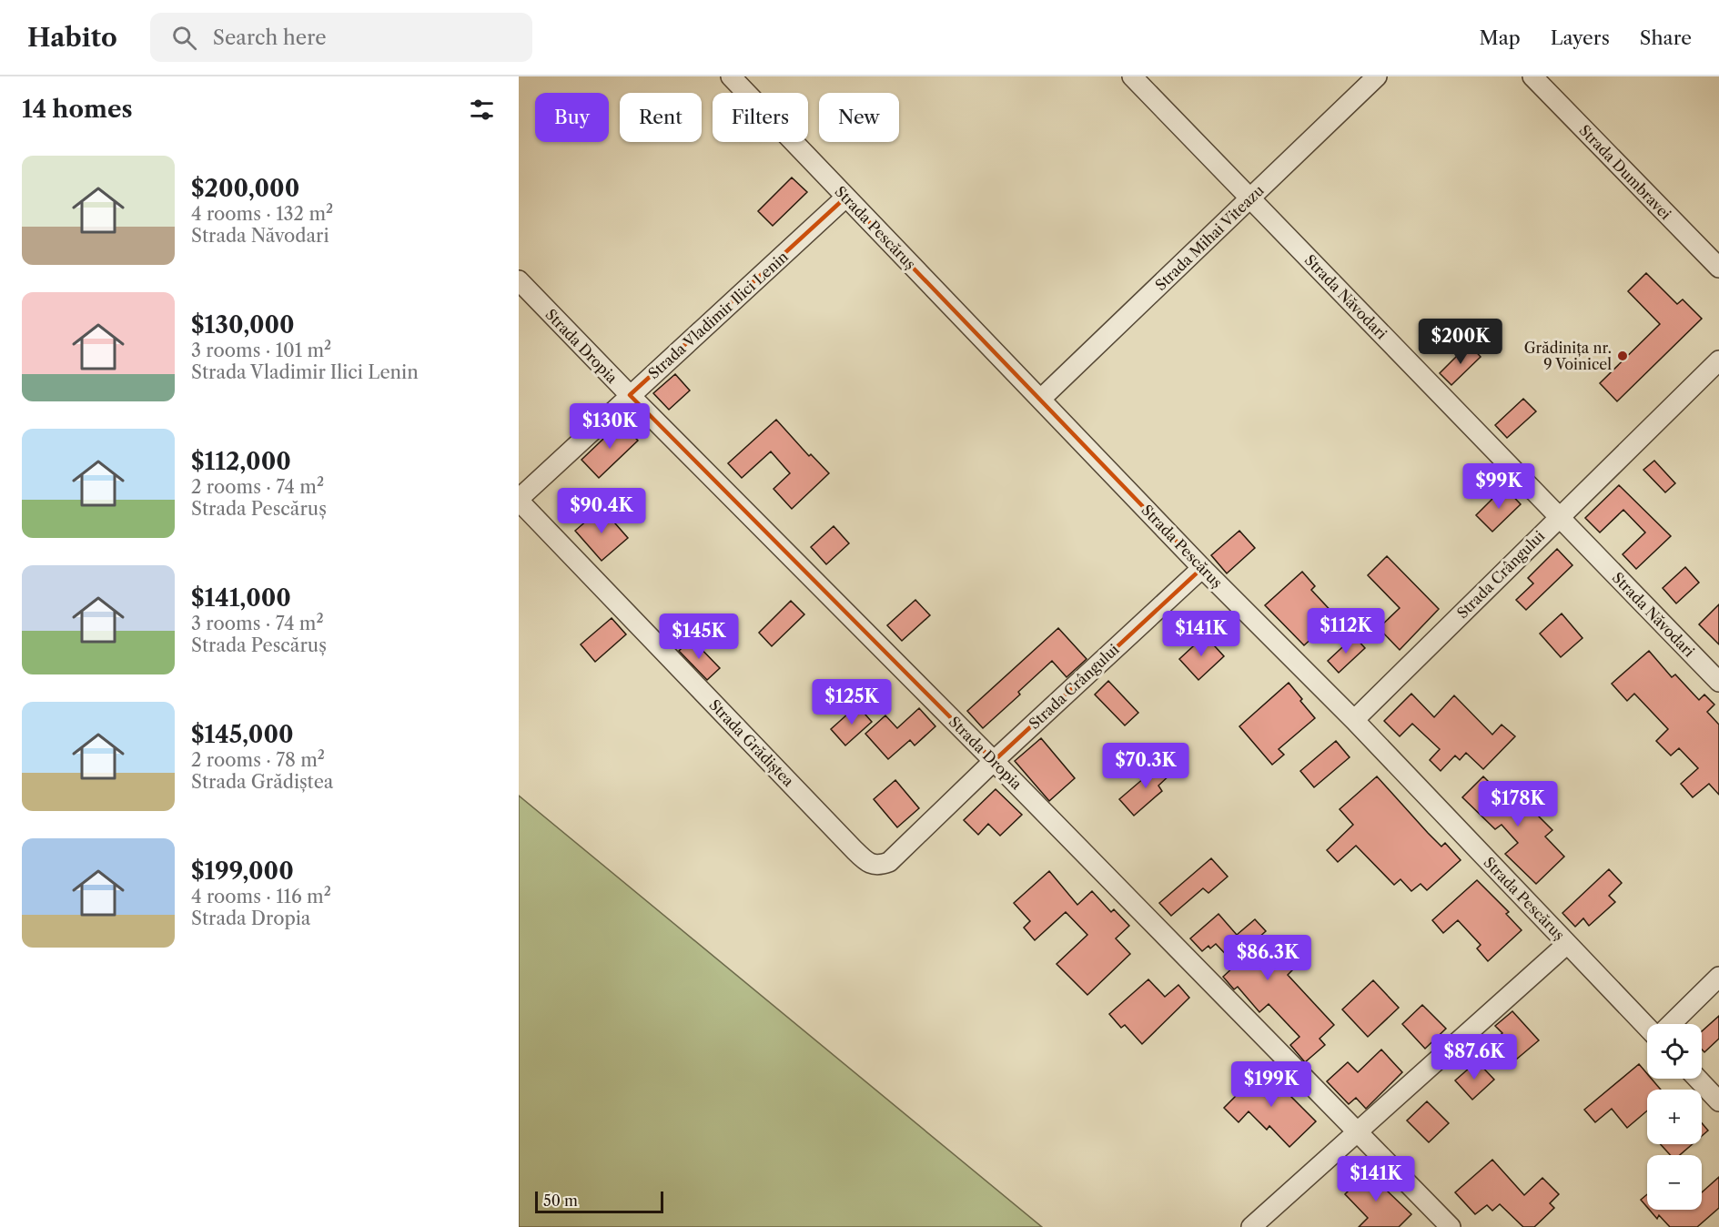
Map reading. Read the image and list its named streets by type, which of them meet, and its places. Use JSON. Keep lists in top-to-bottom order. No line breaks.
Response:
{"streets":{"street":["Strada Dumbravei","Strada Pescăruș","Strada Mihai Viteazu","Strada Năvodari","Strada Vladimir Ilici Lenin","Strada Dropia","Strada Crângului","Strada Grădiștea"]},"crossings":[["Strada Pescăruș","Strada Mihai Viteazu"],["Strada Pescăruș","Strada Vladimir Ilici Lenin"],["Strada Pescăruș","Strada Crângului"],["Strada Mihai Viteazu","Strada Năvodari"],["Strada Năvodari","Strada Crângului"],["Strada Vladimir Ilici Lenin","Strada Dropia"],["Strada Vladimir Ilici Lenin","Strada Grădiștea"],["Strada Dropia","Strada Crângului"],["Strada Dropia","Strada Grădiștea"],["Strada Crângului","Strada Grădiștea"]],"places":["Grădinița nr. 9 Voinicel"],"scale_bar":"50 m","page":{"header":"Habito","search":"Search here","nav":["Map","Layers","Share"],"heading":"14 homes","chip":["Buy","Rent","Filters","New"],"list":[{"name":"$200,000","note":"4 rooms · 132 m² · Strada Năvodari"},{"name":"$130,000","note":"3 rooms · 101 m² · Strada Vladimir Ilici Lenin"},{"name":"$112,000","note":"2 rooms · 74 m² · Strada Pescăruș"},{"name":"$141,000","note":"3 rooms · 74 m² · Strada Pescăruș"},{"name":"$145,000","note":"2 rooms · 78 m² · Strada Grădiștea"},{"name":"$199,000","note":"4 rooms · 116 m² · Strada Dropia"}],"price":["$200K","$130K","$99K","$90.4K","$112K","$141K","$145K","$125K","$70.3K","$178K","$86.3K","$87.6K","$199K","$141K"],"map_buttons":["+","−"],"scale":"50 m"}}
